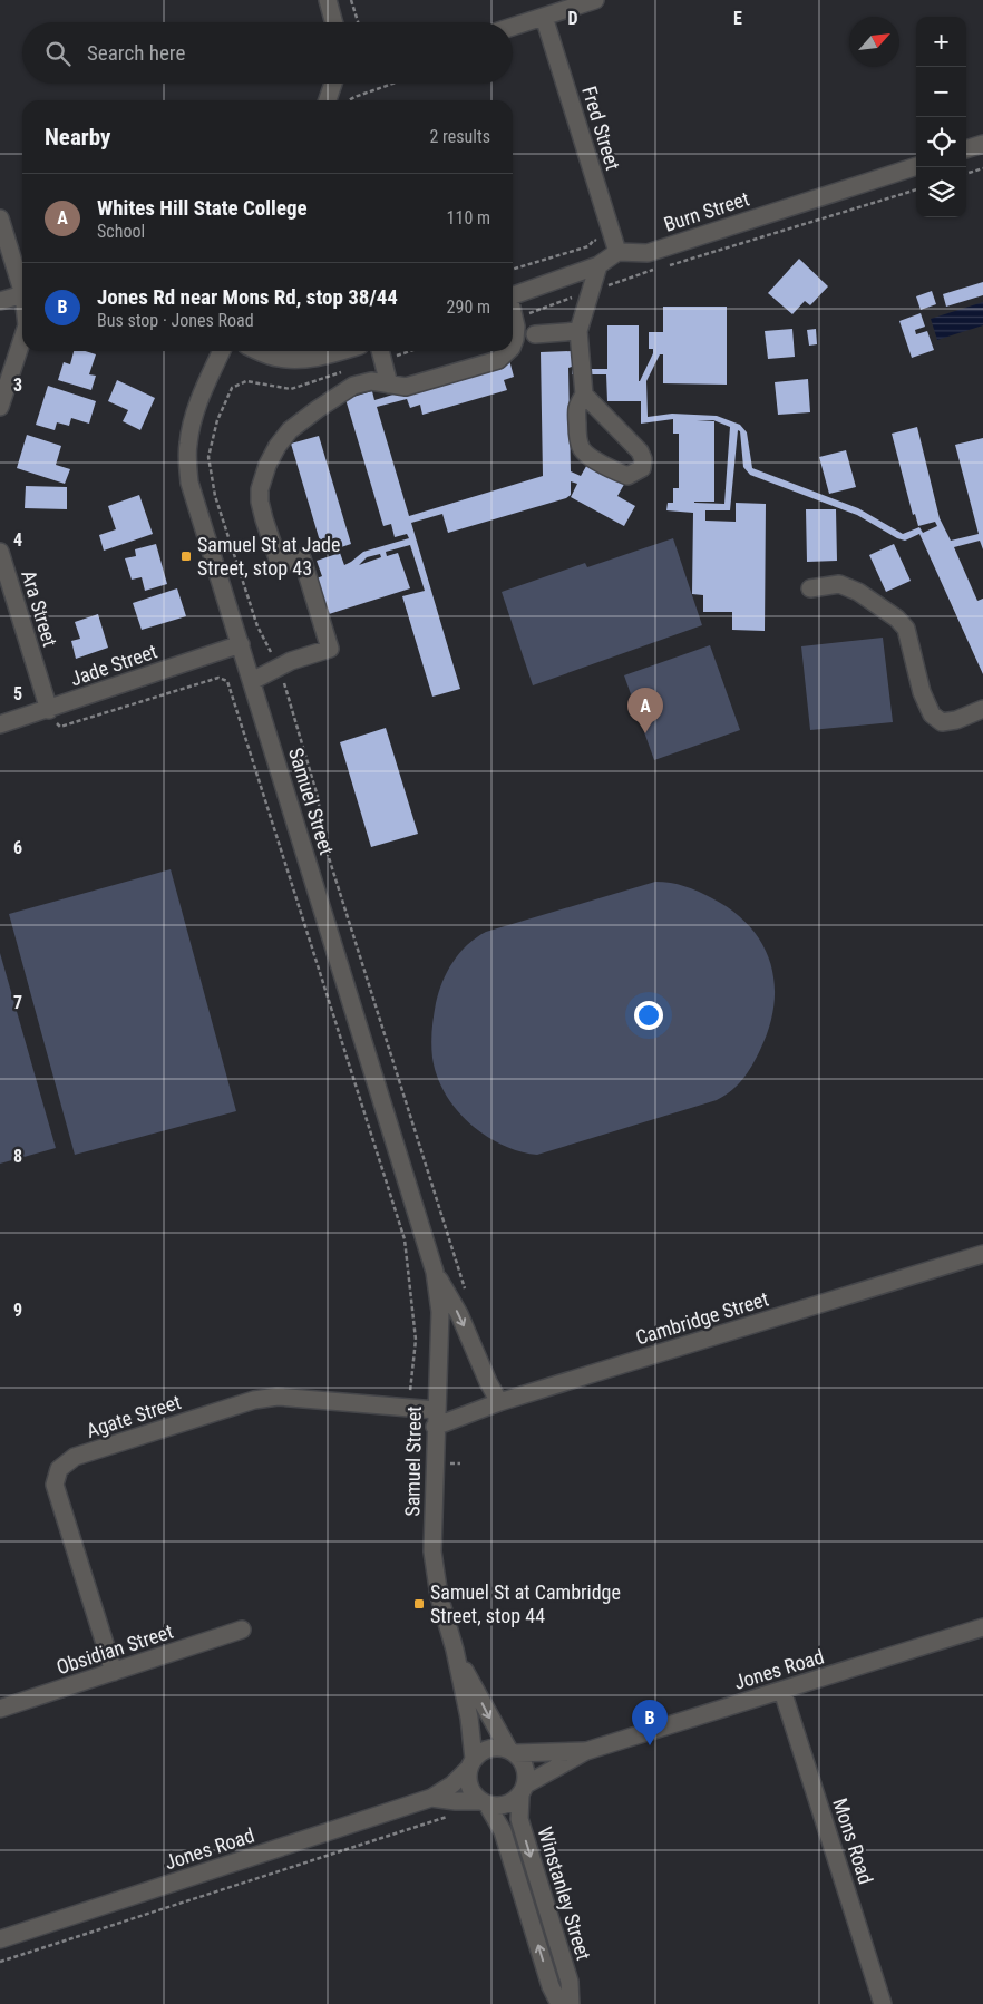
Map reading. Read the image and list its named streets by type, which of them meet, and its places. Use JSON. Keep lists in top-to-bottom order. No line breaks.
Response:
{"streets":{"street":["Fred Street","Burn Street","Ara Street","Jade Street","Samuel Street","Cambridge Street","Agate Street","Obsidian Street","Jones Road","Mons Road","Winstanley Street"]},"crossings":[["Fred Street","Burn Street"],["Ara Street","Jade Street"],["Jade Street","Samuel Street"],["Samuel Street","Cambridge Street"],["Samuel Street","Agate Street"],["Samuel Street","Jones Road"],["Samuel Street","Winstanley Street"],["Cambridge Street","Agate Street"],["Agate Street","Obsidian Street"],["Jones Road","Mons Road"],["Jones Road","Winstanley Street"]],"places":{"transit":["Samuel St at Jade Street, stop 43","Samuel St at Cambridge Street, stop 44"]},"north":"top right","page":{"map_buttons":["+","−"],"search":"Search here","heading":["Nearby","2 results"],"list":[{"mark":"A","name":"Whites Hill State College","note":"School","value":"110 m"},{"mark":"B","name":"Jones Rd near Mons Rd, stop 38/44","note":"Bus stop · Jones Road","value":"290 m"}],"pins":["A","B"]},"grid":{"columns":["D","E"],"rows":["3","4","5","6","7","8","9"]}}
